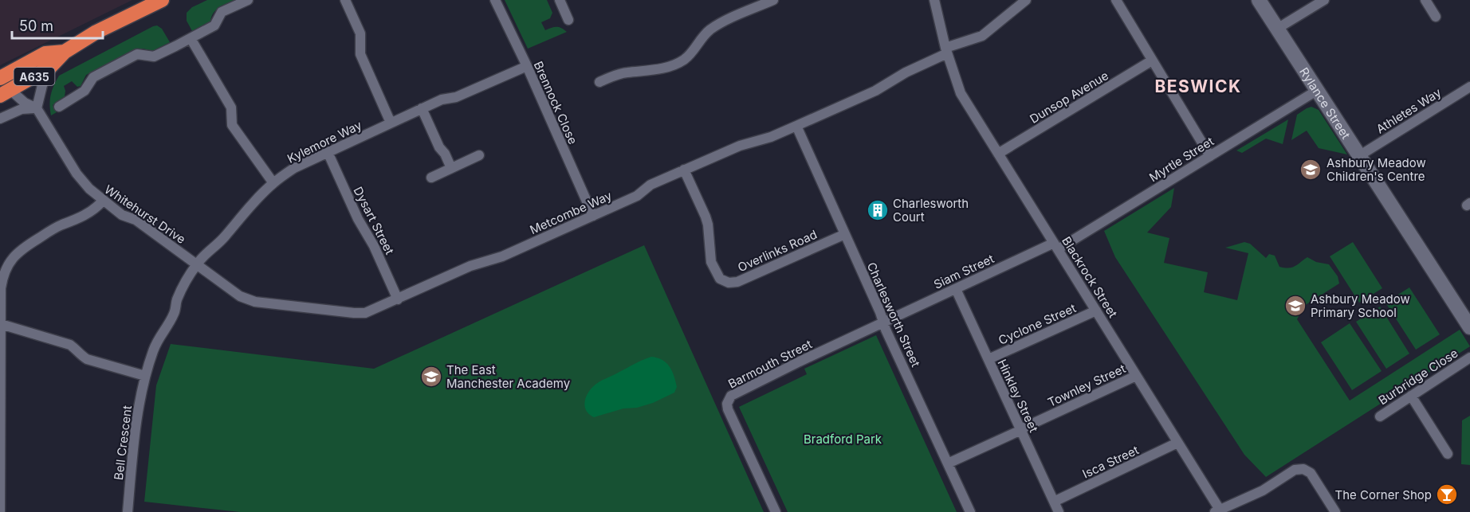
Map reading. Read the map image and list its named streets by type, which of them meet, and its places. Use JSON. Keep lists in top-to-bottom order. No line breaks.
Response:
{"streets":{"highway":["A635"],"street":["Dunsop Avenue","Brennock Close","Rylance Street","Athletes Way","Kylemore Way","Myrtle Street","Metcombe Way","Whitehurst Drive","Dysart Street","Overlinks Road","Siam Street","Blackrock Street","Charlesworth Street","Cyclone Street","Barmouth Street","Burbridge Close","Townley Street","Hinkley Street","Bell Crescent","Isca Street"]},"crossings":[["A635","Whitehurst Drive"],["Dunsop Avenue","Blackrock Street"],["Brennock Close","Kylemore Way"],["Brennock Close","Metcombe Way"],["Rylance Street","Athletes Way"],["Rylance Street","Myrtle Street"],["Kylemore Way","Metcombe Way"],["Kylemore Way","Whitehurst Drive"],["Kylemore Way","Dysart Street"],["Kylemore Way","Bell Crescent"],["Myrtle Street","Siam Street"],["Myrtle Street","Blackrock Street"],["Metcombe Way","Whitehurst Drive"],["Metcombe Way","Dysart Street"],["Metcombe Way","Overlinks Road"],["Metcombe Way","Blackrock Street"],["Metcombe Way","Charlesworth Street"],["Overlinks Road","Charlesworth Street"],["Siam Street","Blackrock Street"],["Siam Street","Charlesworth Street"],["Siam Street","Barmouth Street"],["Siam Street","Hinkley Street"],["Blackrock Street","Cyclone Street"],["Blackrock Street","Townley Street"],["Blackrock Street","Isca Street"],["Charlesworth Street","Barmouth Street"],["Charlesworth Street","Townley Street"],["Cyclone Street","Hinkley Street"],["Townley Street","Hinkley Street"],["Hinkley Street","Isca Street"]],"districts":["BESWICK"],"parks":["Bradford Park"],"places":{"school or university":["Ashbury Meadow Children's Centre","Ashbury Meadow Primary School","The East Manchester Academy"],"building":["Charlesworth Court"],"bar":["The Corner Shop"]},"scale_bar":"50 m"}
